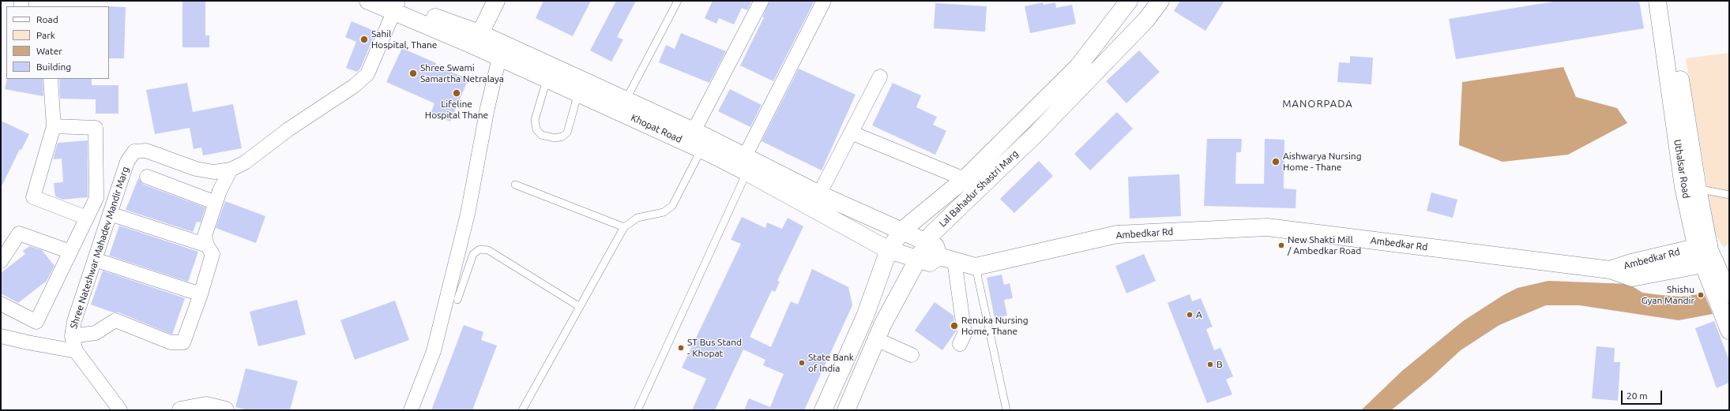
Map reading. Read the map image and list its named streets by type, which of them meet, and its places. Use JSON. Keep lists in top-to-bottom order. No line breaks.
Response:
{"streets":{"main road":["Khopat Road","Uthalsar Road","Lal Bahadur Shastri Marg","Ambedkar Rd"],"street":["Shree Nateshwar Mahadev Mandir Marg"]},"crossings":[["Khopat Road","Lal Bahadur Shastri Marg"],["Khopat Road","Ambedkar Rd"],["Khopat Road","Shree Nateshwar Mahadev Mandir Marg"],["Uthalsar Road","Ambedkar Rd"]],"districts":["MANORPADA"],"places":["Sahil Hospital, Thane","Shree Swami Samartha Netralaya","Lifeline Hospital Thane","Aishwarya Nursing Home - Thane","New Shakti Mill / Ambedkar Road","Shishu Gyan Mandir","A","Renuka Nursing Home, Thane","ST Bus Stand - Khopat","State Bank of India","B"],"legend":["Road","Park","Water","Building"],"scale_bar":"20 m"}
